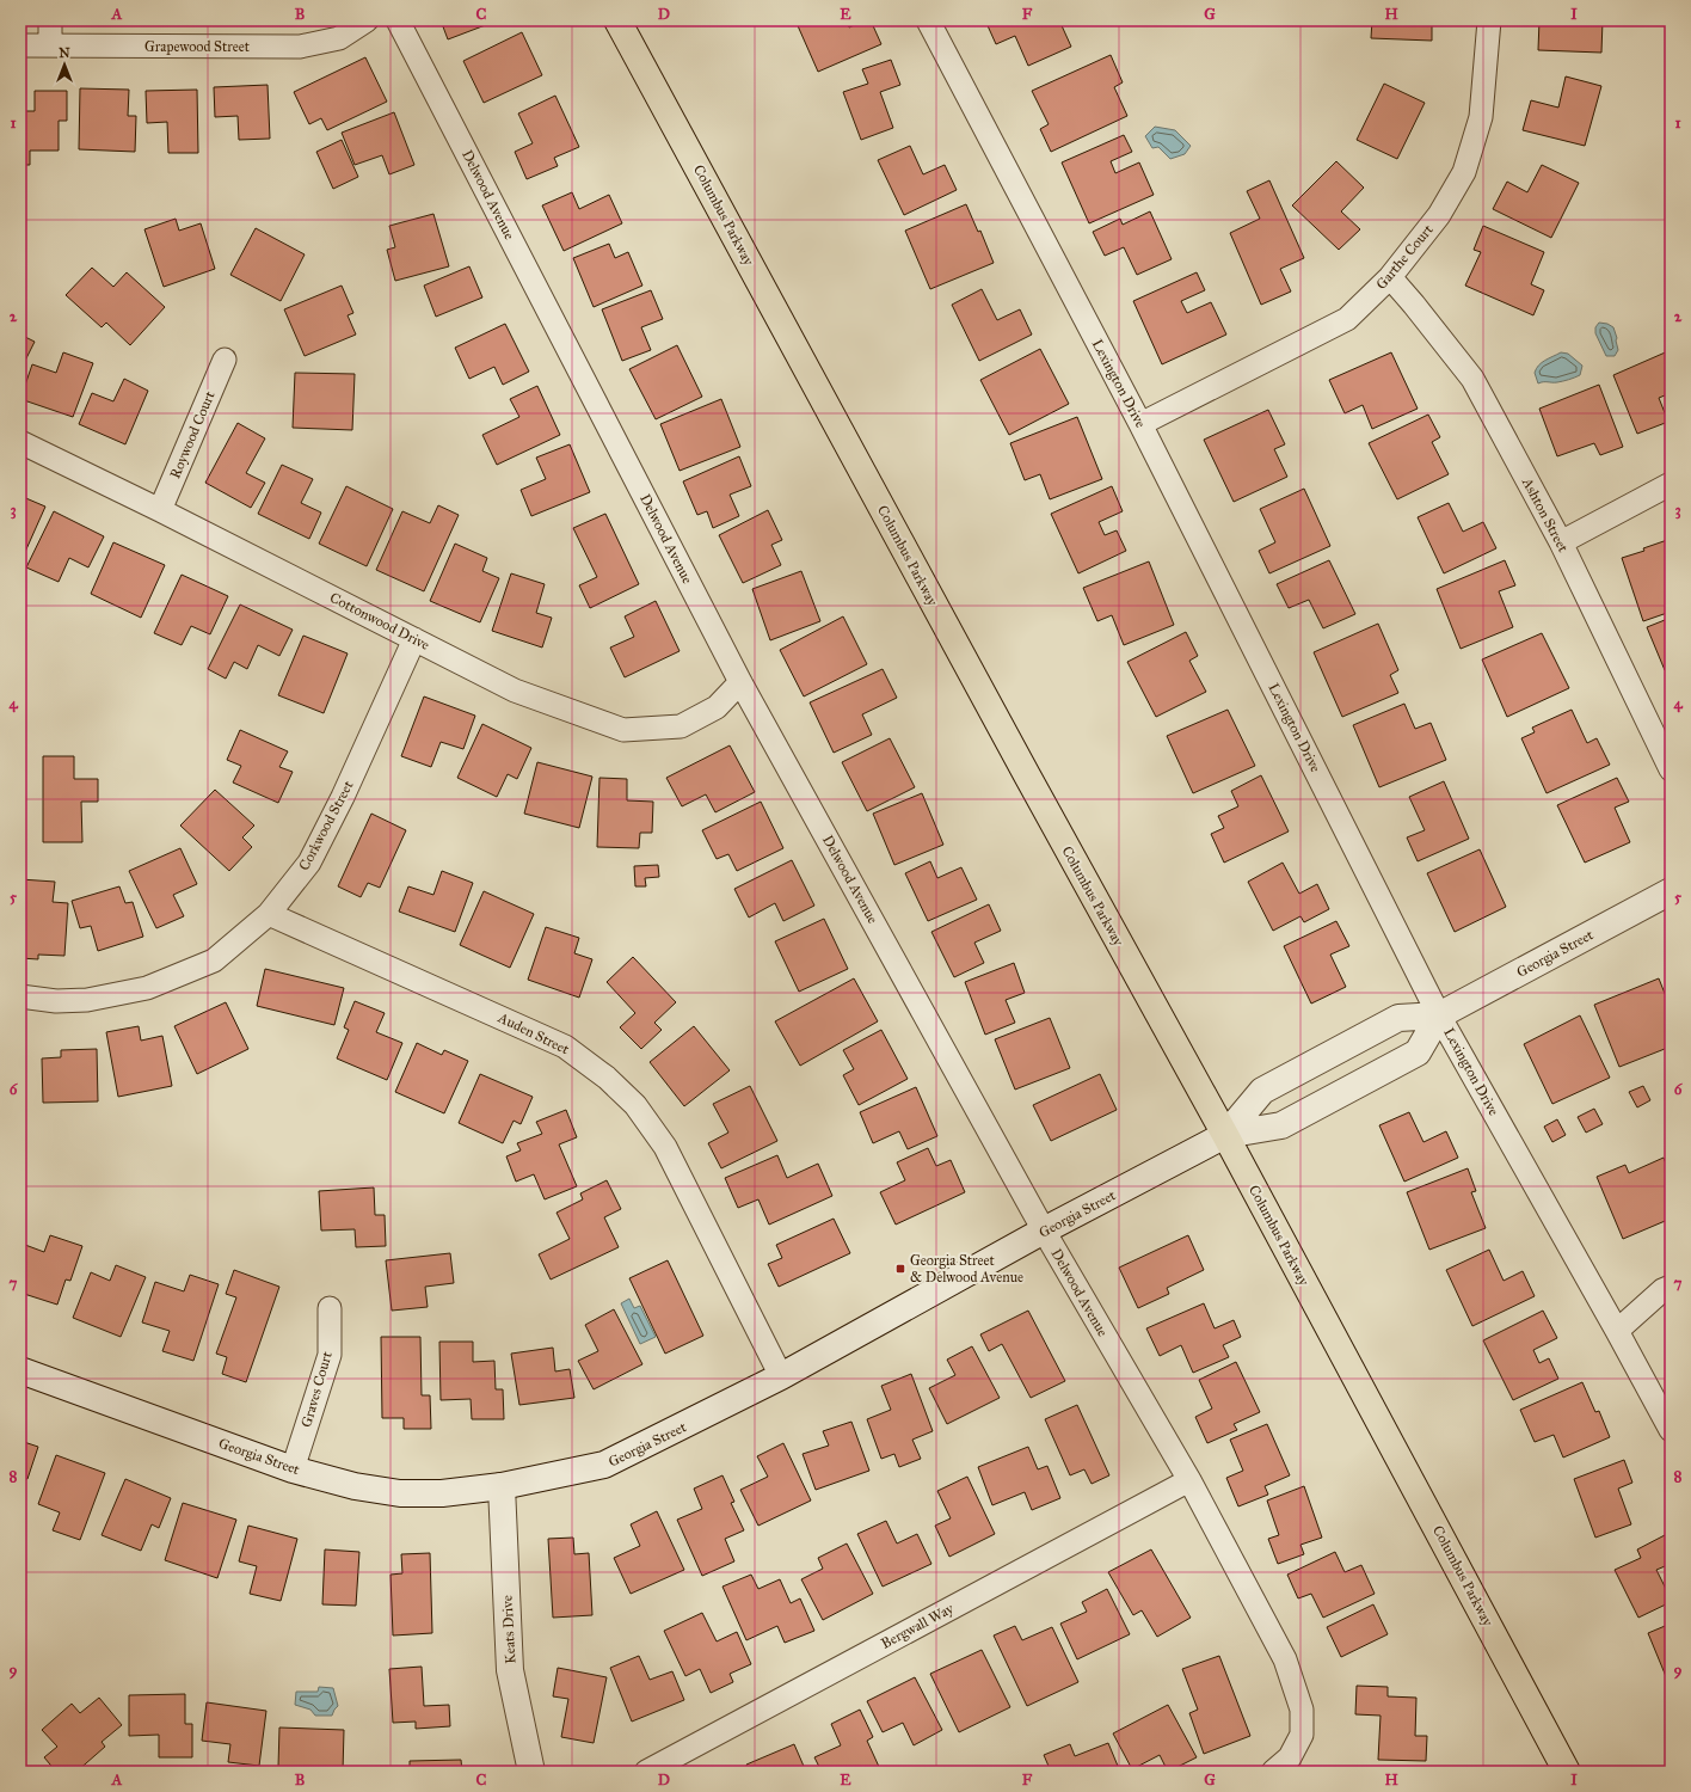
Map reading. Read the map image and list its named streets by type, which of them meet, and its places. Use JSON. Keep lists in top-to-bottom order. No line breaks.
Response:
{"streets":{"main road":["Columbus Parkway","Georgia Street","Keats Drive"],"street":["Grapewood Street","Delwood Avenue","Garthe Court","Lexington Drive","Roywood Court","Ashton Street","Cottonwood Drive","Corkwood Street","Auden Street","Graves Court","Bergwall Way"]},"crossings":[["Delwood Avenue","Cottonwood Drive"],["Delwood Avenue","Georgia Street"],["Delwood Avenue","Bergwall Way"],["Columbus Parkway","Georgia Street"],["Garthe Court","Lexington Drive"],["Garthe Court","Ashton Street"],["Lexington Drive","Georgia Street"],["Roywood Court","Cottonwood Drive"],["Cottonwood Drive","Corkwood Street"],["Corkwood Street","Auden Street"],["Georgia Street","Auden Street"],["Georgia Street","Graves Court"],["Georgia Street","Keats Drive"]],"places":{"transit":["Georgia Street & Delwood Avenue"]},"north":"top","grid":{"columns":["A","B","C","D","E","F","G","H","I"],"rows":["1","2","3","4","5","6","7","8","9"]}}
